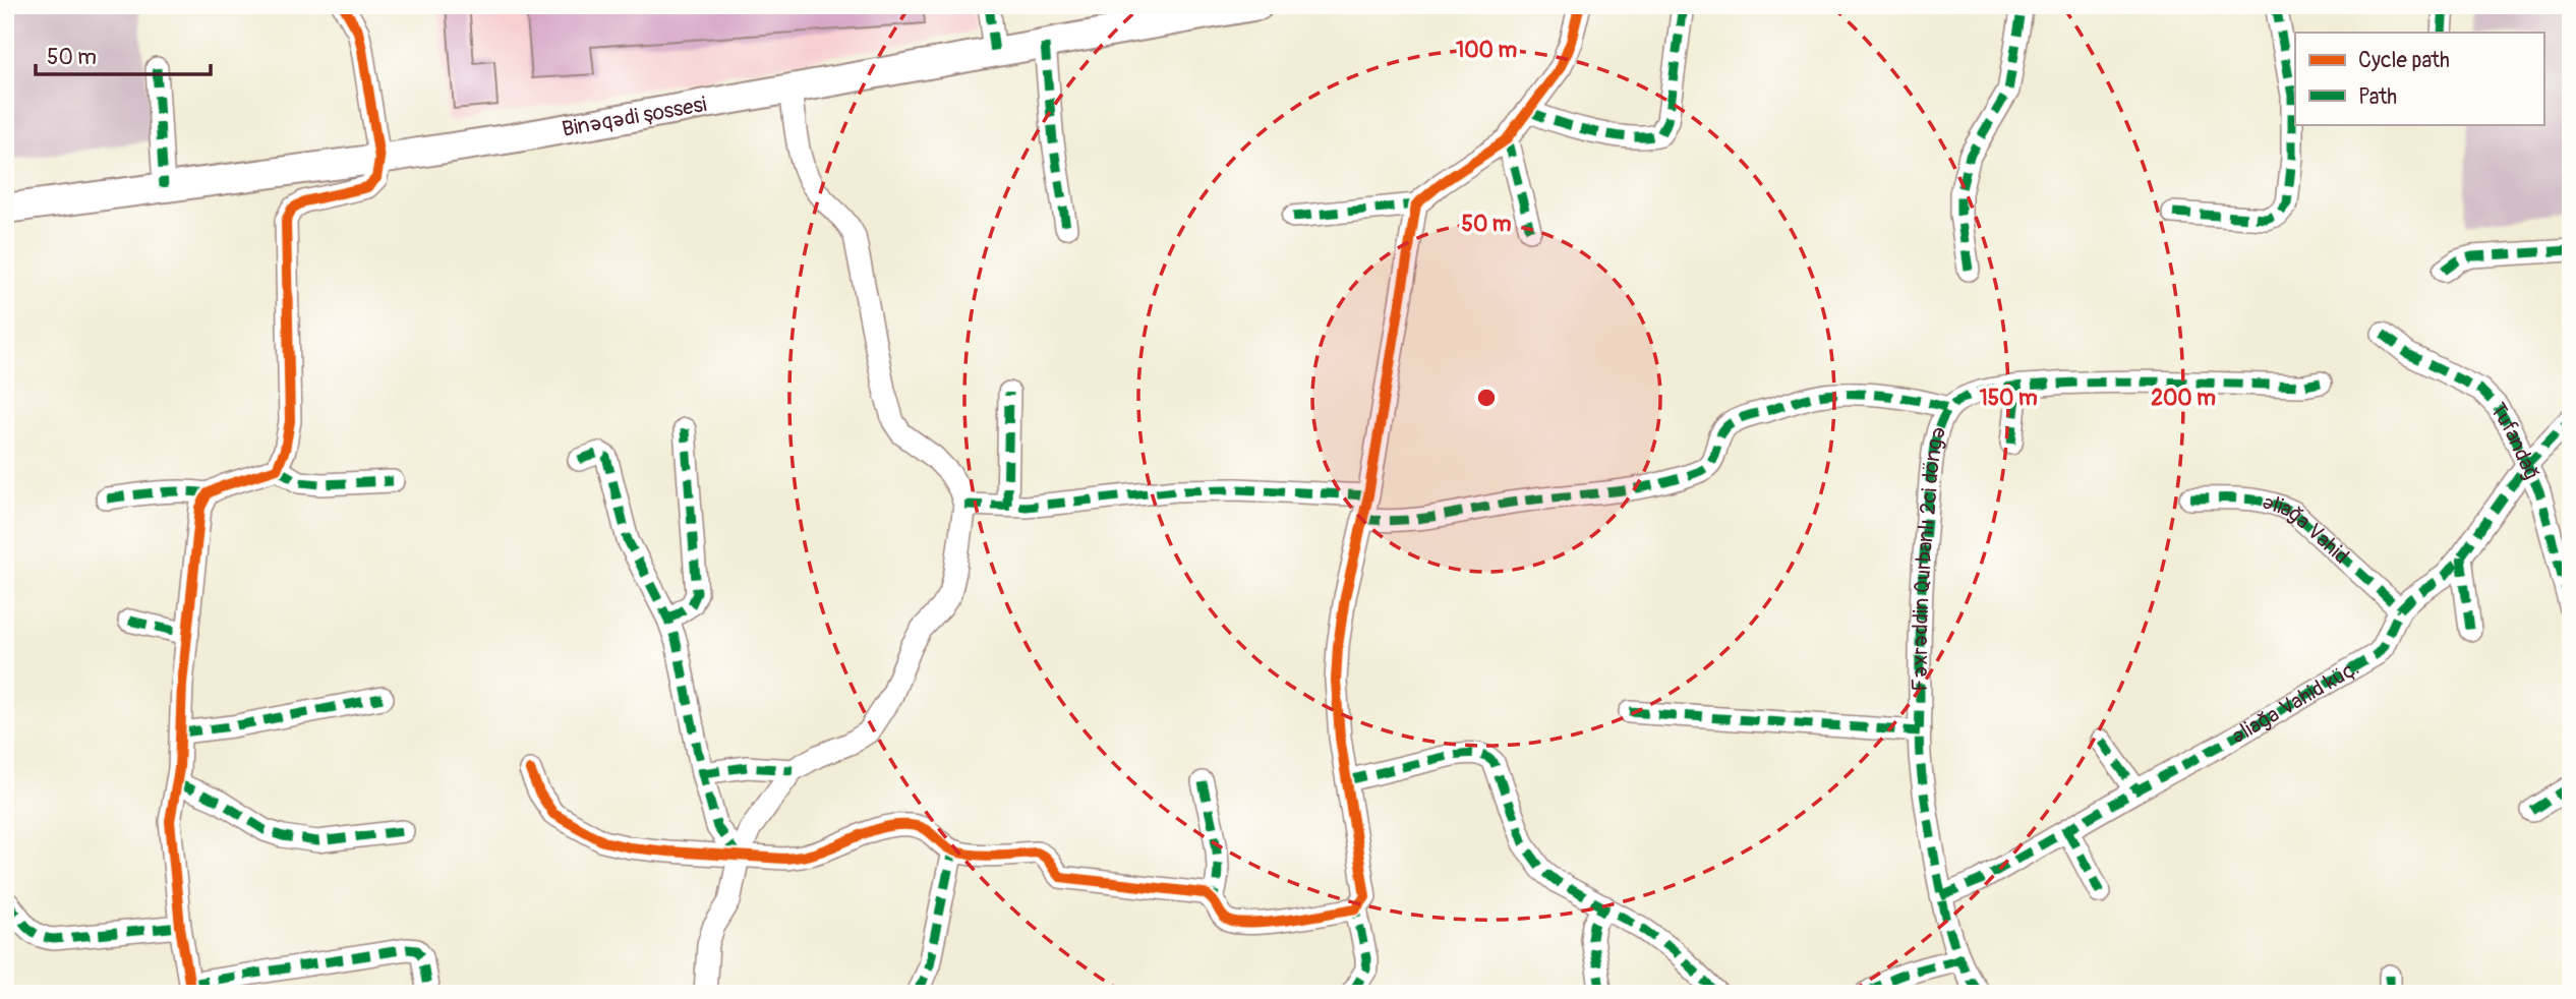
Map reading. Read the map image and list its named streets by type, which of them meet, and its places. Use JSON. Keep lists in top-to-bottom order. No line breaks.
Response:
{"streets":{"main road":["Binəqədi şossesi"],"street":["Tufandağ","Əliağa Vahid","Fəxrəddin Qurbanlı 2ci döngə","Əliağa Vahid küç."]},"crossings":[["Tufandağ","Əliağa Vahid küç."],["Əliağa Vahid","Əliağa Vahid küç."],["Fəxrəddin Qurbanlı 2ci döngə","Əliağa Vahid küç."]],"legend":["Cycle path","Path"],"scale_bar":"50 m","rings":["100 m","50 m","150 m","200 m"]}
